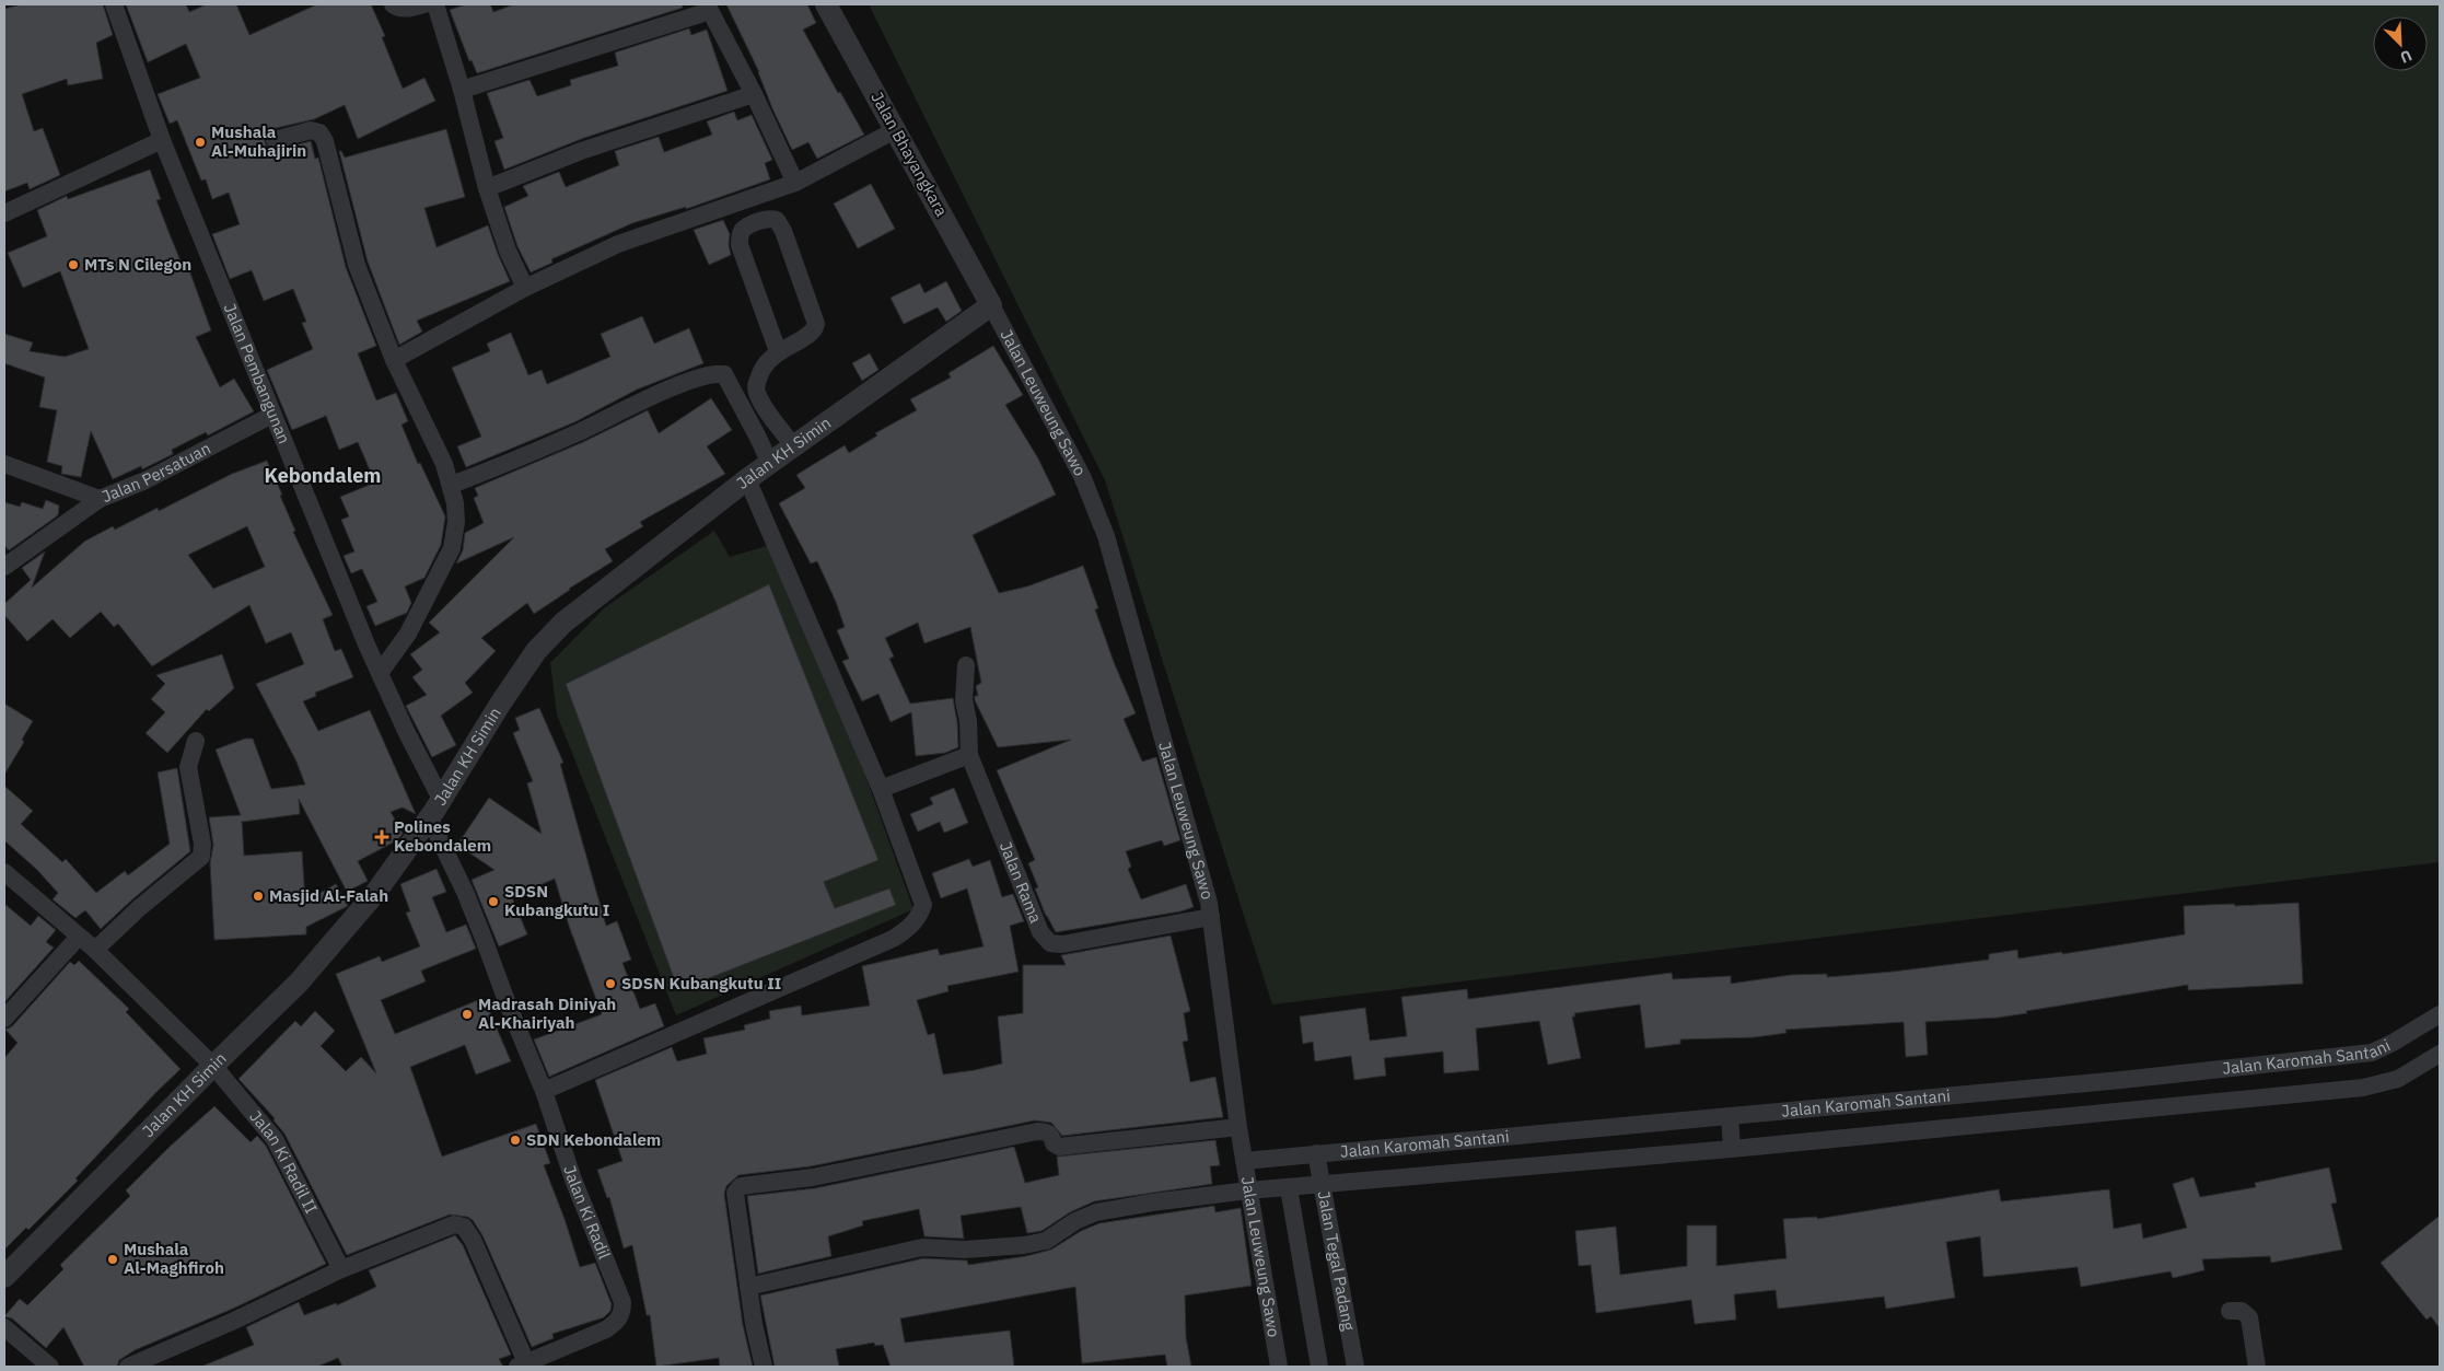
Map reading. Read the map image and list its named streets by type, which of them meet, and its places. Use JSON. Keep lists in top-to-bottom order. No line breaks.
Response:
{"streets":{"street":["Jalan Bhayangkara","Jalan Pembangunan","Jalan Leuweung Sawo","Jalan KH Simin","Jalan Persatuan","Jalan Rama","Jalan Karomah Santani","Jalan Ki Radil II","Jalan Ki Radil","Jalan Tegal Padang"]},"crossings":[["Jalan Bhayangkara","Jalan Leuweung Sawo"],["Jalan Bhayangkara","Jalan KH Simin"],["Jalan Pembangunan","Jalan KH Simin"],["Jalan Pembangunan","Jalan Persatuan"],["Jalan Leuweung Sawo","Jalan KH Simin"],["Jalan Leuweung Sawo","Jalan Rama"],["Jalan Leuweung Sawo","Jalan Karomah Santani"],["Jalan KH Simin","Jalan Ki Radil II"],["Jalan KH Simin","Jalan Ki Radil"],["Jalan Karomah Santani","Jalan Tegal Padang"]],"districts":["Kebondalem"],"places":{"other":["Mushala Al-Muhajirin","MTs N Cilegon","Masjid Al-Falah","SDSN Kubangkutu I","SDSN Kubangkutu II","Madrasah Diniyah Al-Khairiyah","SDN Kebondalem","Mushala Al-Maghfiroh"],"health":["Polines Kebondalem"]},"north":"bottom right"}
